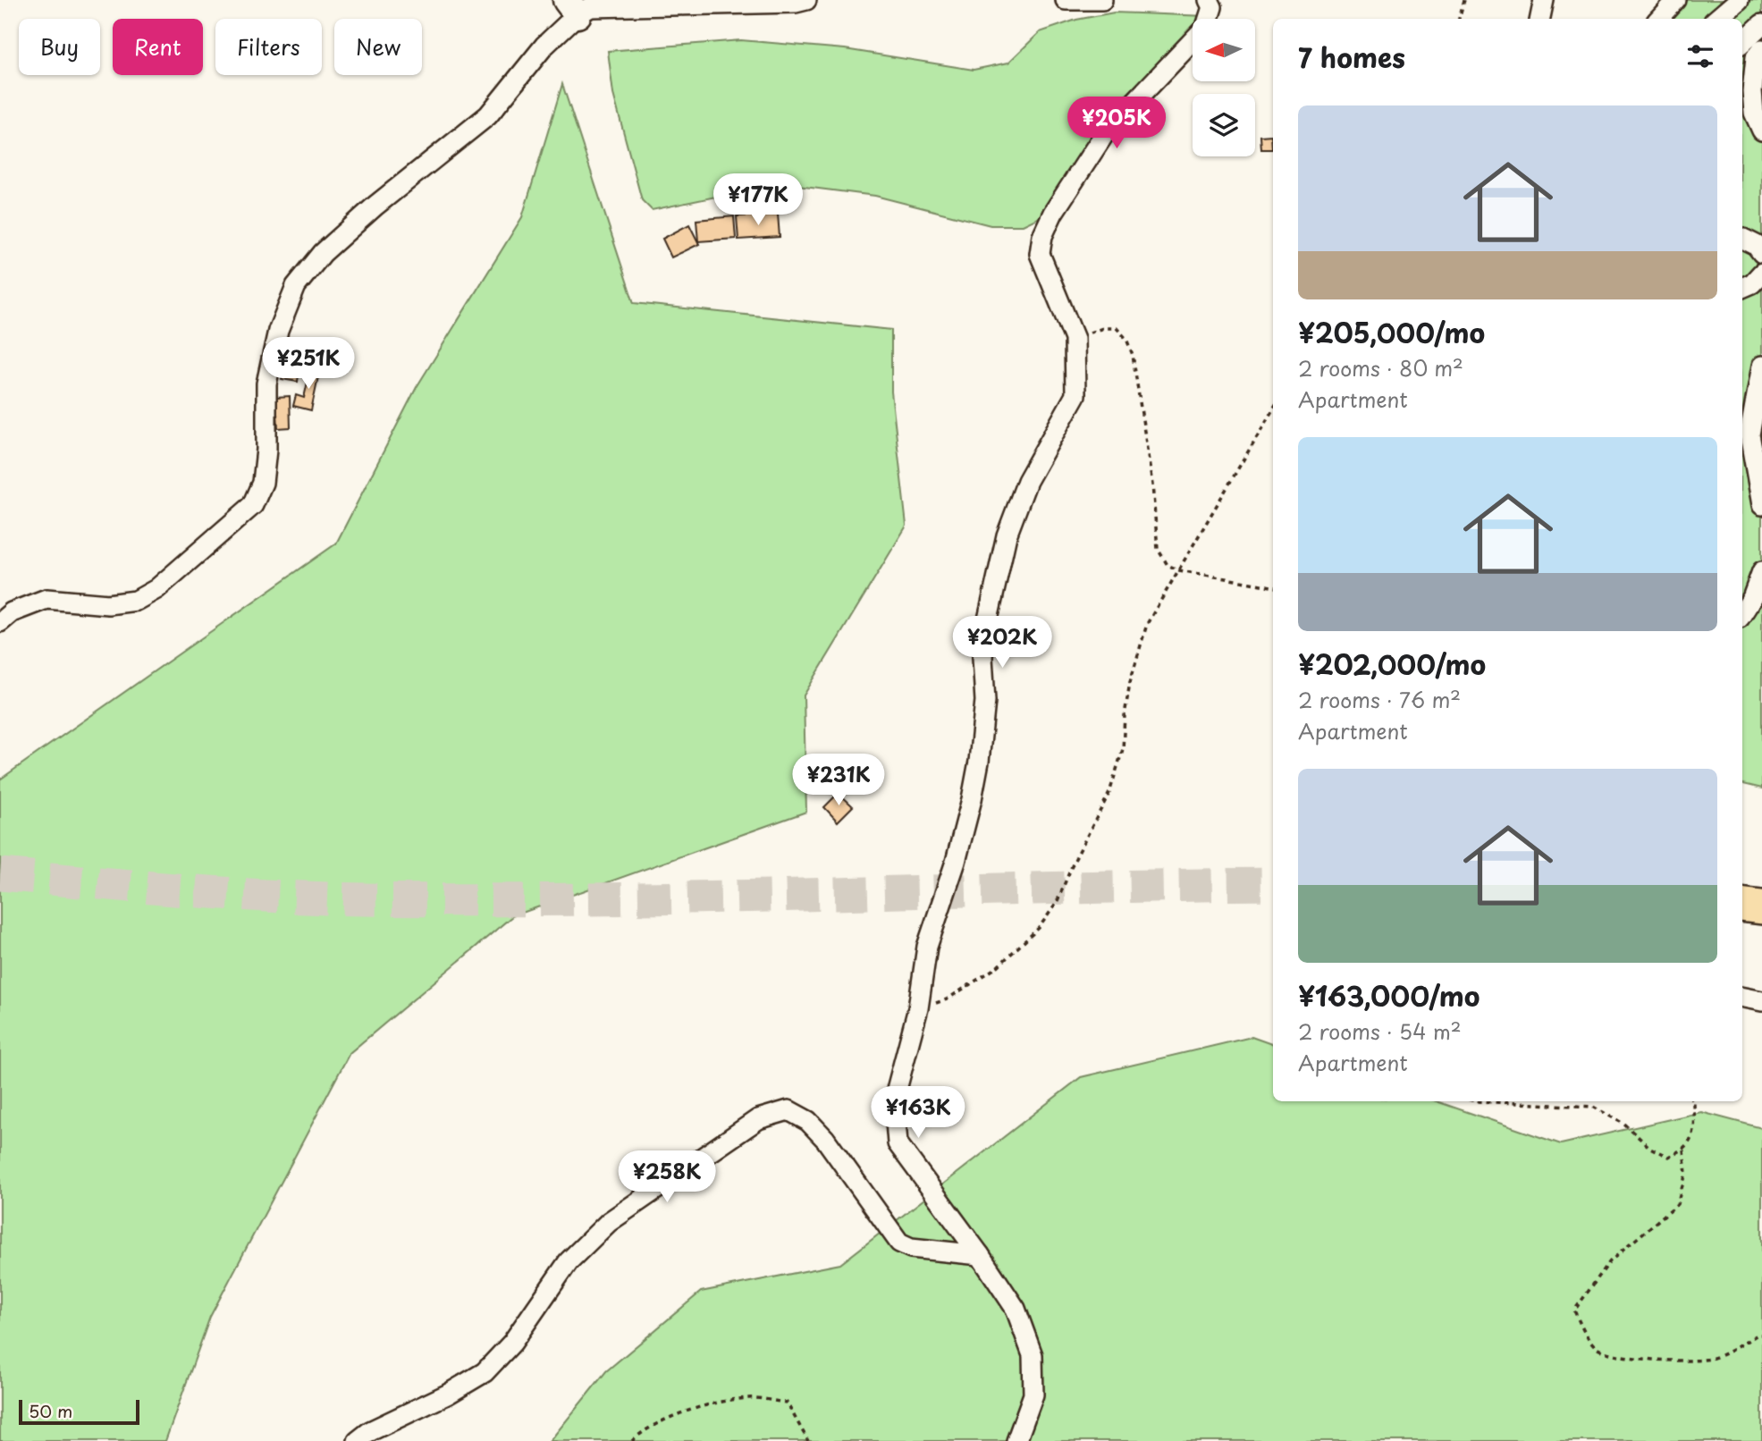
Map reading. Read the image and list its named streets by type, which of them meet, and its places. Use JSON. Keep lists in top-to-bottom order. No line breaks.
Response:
{"scale_bar":"50 m","north":"left","page":{"chip":["Buy","Rent","Filters","New"],"heading":"7 homes","list":[{"name":"¥205,000/mo","note":"2 rooms · 80 m² · Apartment"},{"name":"¥202,000/mo","note":"2 rooms · 76 m² · Apartment"},{"name":"¥163,000/mo","note":"2 rooms · 54 m² · Apartment"}],"price":["¥205K","¥177K","¥251K","¥202K","¥231K","¥163K","¥258K"],"scale":"50 m"}}
